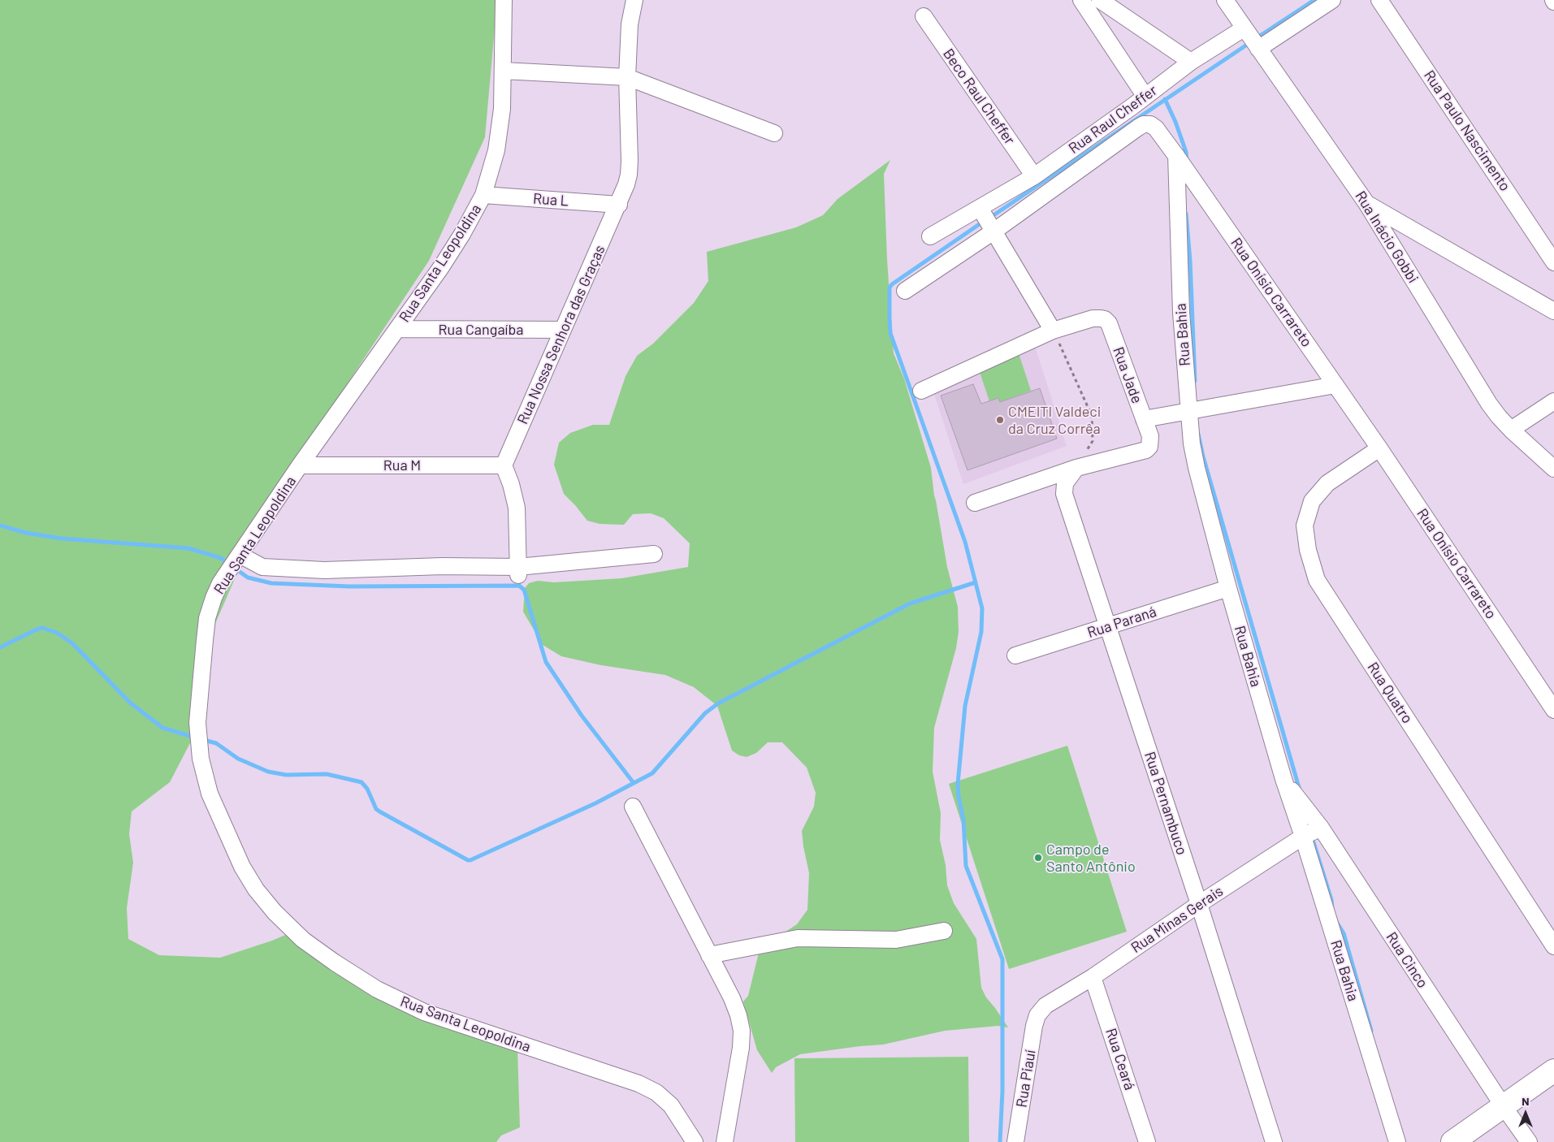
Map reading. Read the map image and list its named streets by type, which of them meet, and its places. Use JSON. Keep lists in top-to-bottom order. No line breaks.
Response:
{"streets":{"street":["Beco Raul Cheffer","Rua Raul Cheffer","Rua Paulo Nascimento","Rua L","Rua Inácio Gobbi","Rua Santa Leopoldina","Rua Onísio Carrareto","Rua Cangaíba","Rua Nossa Senhora das Graças","Rua Bahia","Rua Jade","Rua M","Rua Paraná","Rua Quatro","Rua Pernambuco","Rua Minas Gerais","Rua Cinco","Rua Ceará","Rua Piauí"]},"crossings":[["Beco Raul Cheffer","Rua Raul Cheffer"],["Rua Raul Cheffer","Rua Inácio Gobbi"],["Rua Raul Cheffer","Rua Onísio Carrareto"],["Rua L","Rua Santa Leopoldina"],["Rua L","Rua Nossa Senhora das Graças"],["Rua Santa Leopoldina","Rua Cangaíba"],["Rua Santa Leopoldina","Rua M"],["Rua Onísio Carrareto","Rua Bahia"],["Rua Onísio Carrareto","Rua Quatro"],["Rua Cangaíba","Rua Nossa Senhora das Graças"],["Rua Nossa Senhora das Graças","Rua M"],["Rua Bahia","Rua Paraná"],["Rua Bahia","Rua Minas Gerais"],["Rua Bahia","Rua Cinco"],["Rua Jade","Rua Pernambuco"],["Rua Paraná","Rua Pernambuco"],["Rua Pernambuco","Rua Minas Gerais"],["Rua Minas Gerais","Rua Cinco"],["Rua Minas Gerais","Rua Ceará"],["Rua Minas Gerais","Rua Piauí"]],"places":["CMEITI Valdeci da Cruz Corrêa","Campo de Santo Antônio"],"north":"top"}
